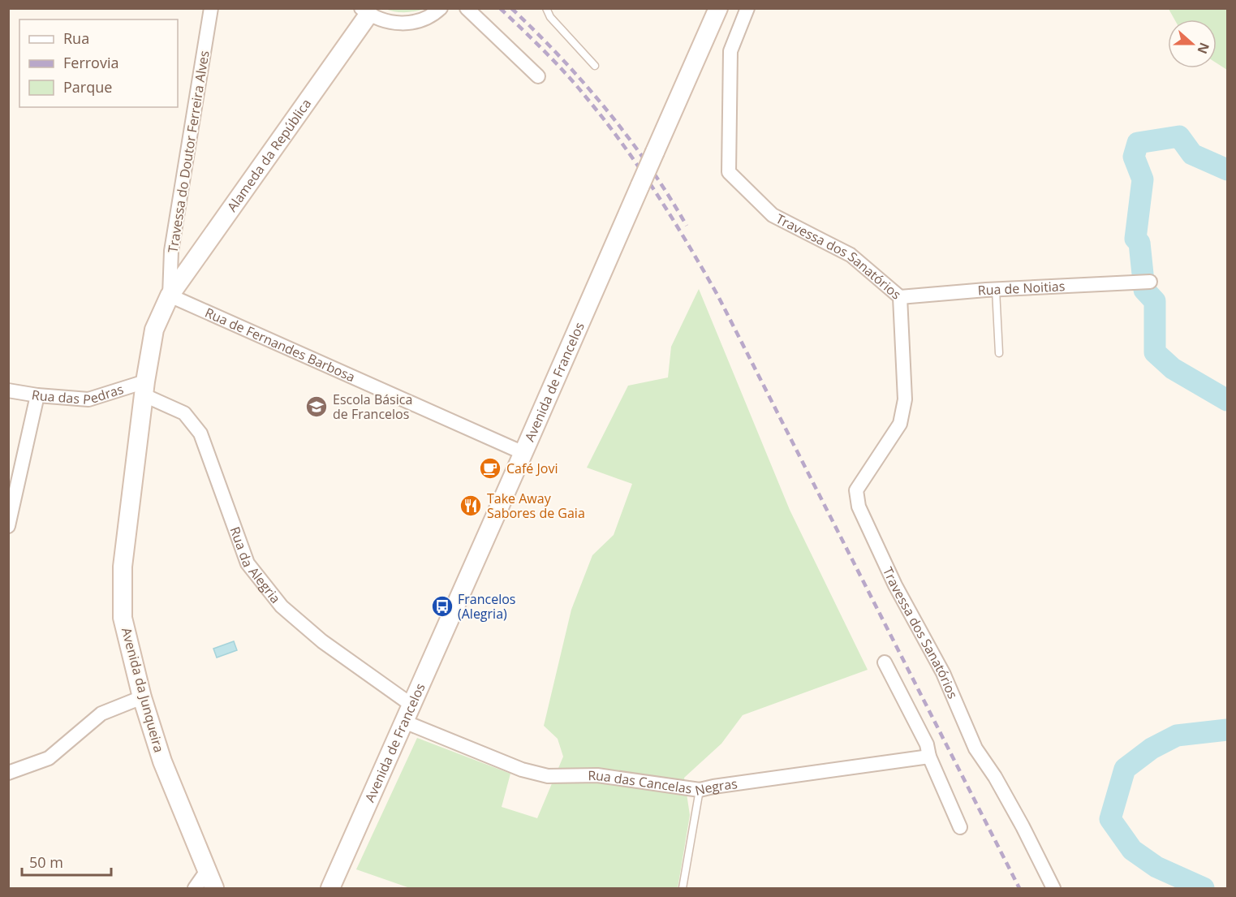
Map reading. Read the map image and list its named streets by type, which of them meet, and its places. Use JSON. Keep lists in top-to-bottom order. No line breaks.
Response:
{"streets":{"main road":["Alameda da República","Avenida de Francelos","Avenida da Junqueira"],"street":["Travessa do Doutor Ferreira Alves","Travessa dos Sanatórios","Rua de Noitias","Rua de Fernandes Barbosa","Rua das Pedras","Rua da Alegria","Rua das Cancelas Negras"]},"crossings":[["Travessa do Doutor Ferreira Alves","Alameda da República"],["Travessa do Doutor Ferreira Alves","Rua de Fernandes Barbosa"],["Alameda da República","Rua de Fernandes Barbosa"],["Alameda da República","Rua das Pedras"],["Alameda da República","Rua da Alegria"],["Alameda da República","Avenida da Junqueira"],["Travessa dos Sanatórios","Rua de Noitias"],["Rua de Fernandes Barbosa","Avenida de Francelos"],["Avenida de Francelos","Rua da Alegria"],["Avenida de Francelos","Rua das Cancelas Negras"],["Rua das Pedras","Rua da Alegria"],["Rua das Pedras","Avenida da Junqueira"],["Rua da Alegria","Avenida da Junqueira"],["Rua da Alegria","Rua das Cancelas Negras"]],"places":{"school or university":["Escola Básica de Francelos"],"cafe":["Café Jovi"],"restaurant":["Take Away Sabores de Gaia"],"bus stop":["Francelos (Alegria)"]},"legend":["Rua","Ferrovia","Parque"],"scale_bar":"50 m","north":"right"}
